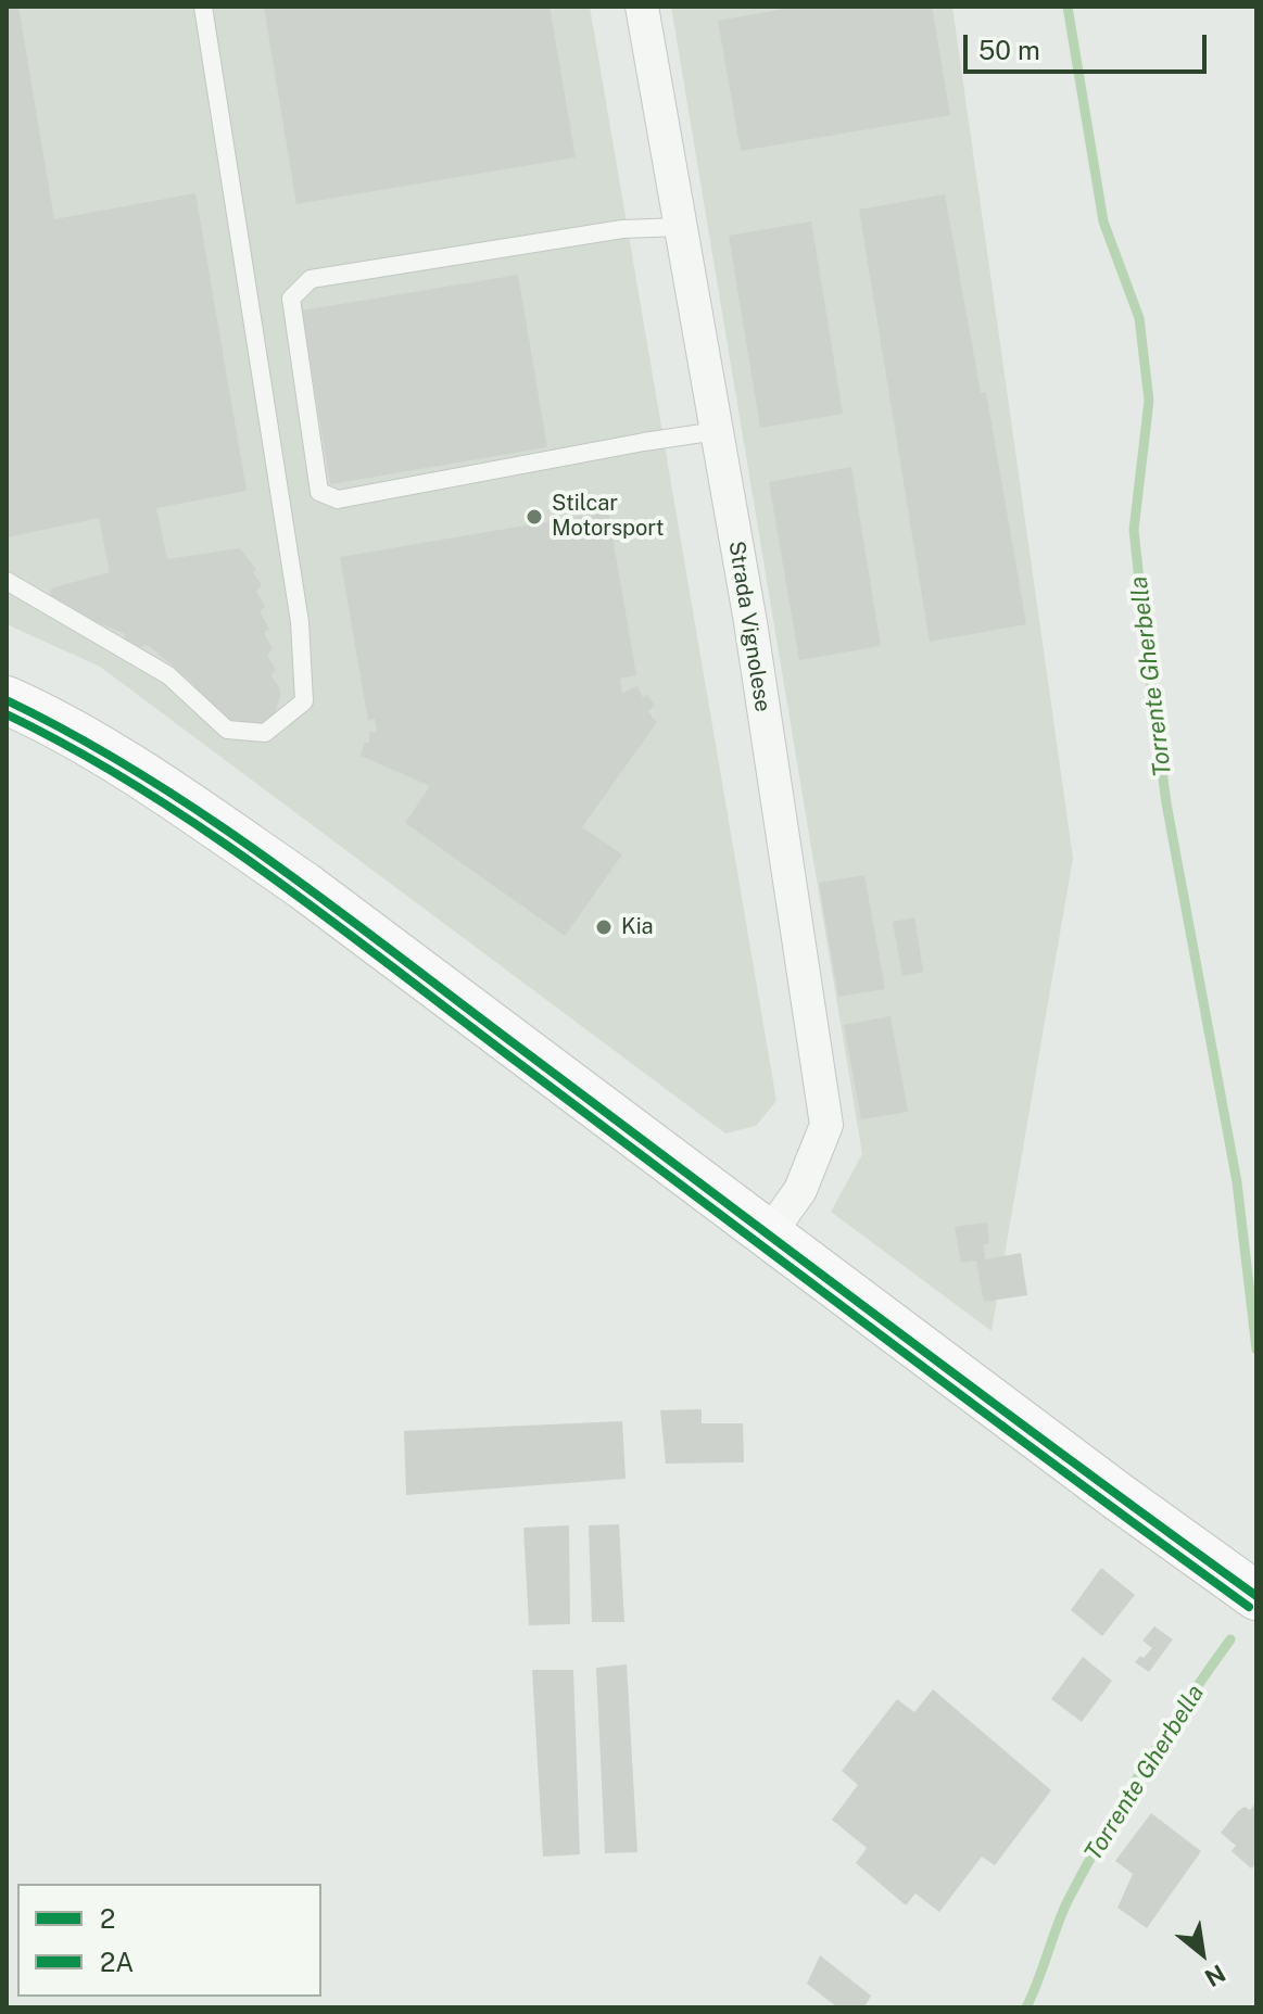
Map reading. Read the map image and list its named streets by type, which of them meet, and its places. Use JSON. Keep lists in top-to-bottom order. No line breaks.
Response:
{"streets":{"street":["Strada Vignolese"]},"water":["Torrente Gherbella"],"places":["Stilcar Motorsport","Kia"],"lines":["transit line 2","transit line 2A"],"legend":["2","2A"],"scale_bar":"50 m","north":"bottom right"}
